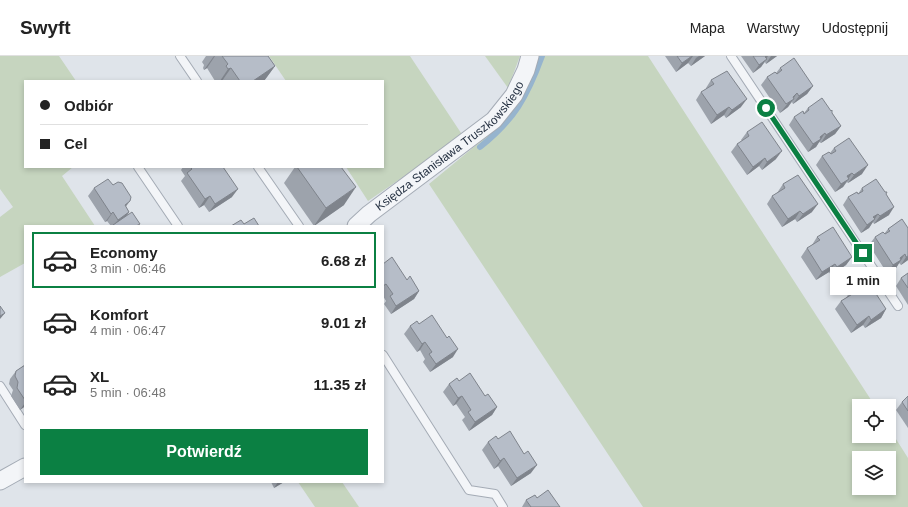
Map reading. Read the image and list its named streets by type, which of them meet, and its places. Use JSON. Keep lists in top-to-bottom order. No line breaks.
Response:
{"streets":{"street":["Księdza Stanisława Truszkowskiego"]},"page":{"header":"Swyft","nav":["Mapa","Warstwy","Udostępnij"],"banner":["Odbiór","Cel"],"list":[{"name":"Economy","note":"3 min · 06:46","value":"6.68 zł"},{"name":"Komfort","note":"4 min · 06:47","value":"9.01 zł"},{"name":"XL","note":"5 min · 06:48","value":"11.35 zł"}],"bubble":"1 min","buttons":"Potwierdź"}}
